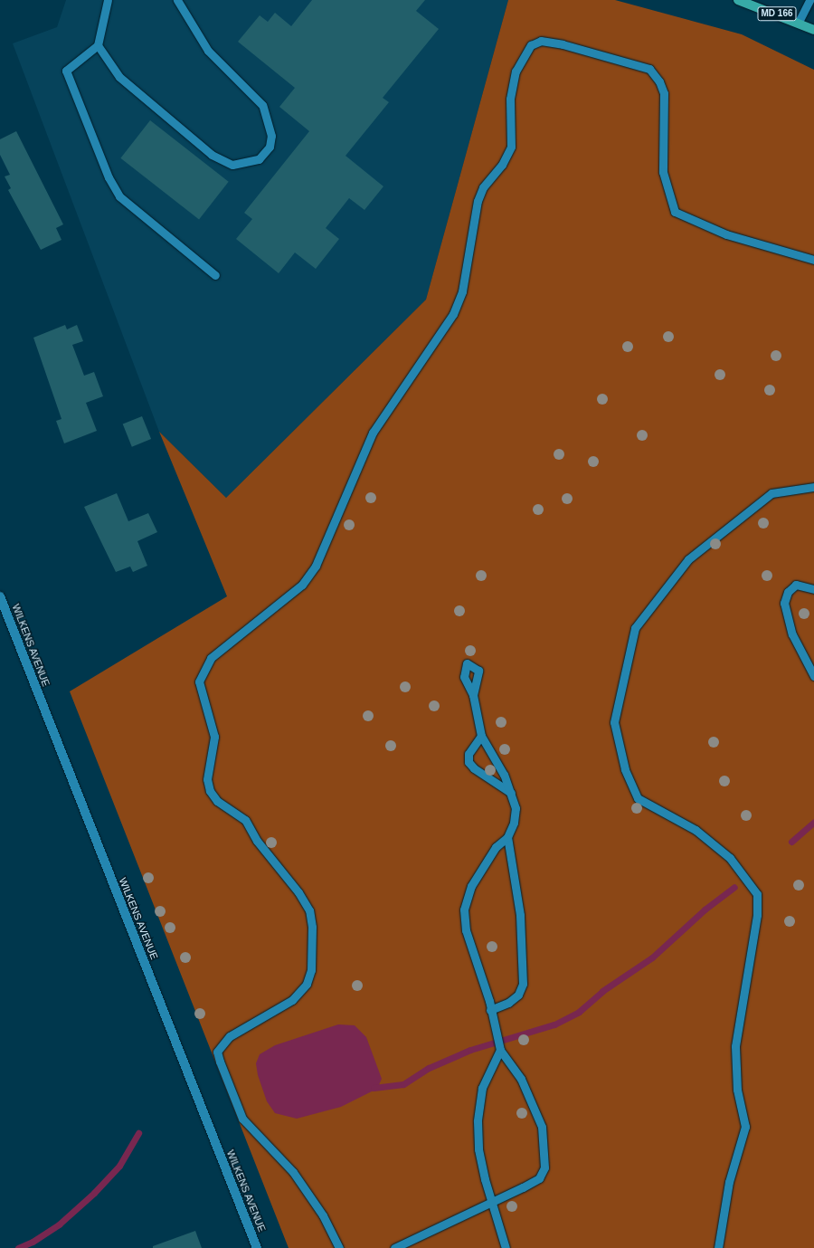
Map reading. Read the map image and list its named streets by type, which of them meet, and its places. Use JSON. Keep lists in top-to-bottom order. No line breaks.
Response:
{"streets":{"main road":["MD 166","WILKENS AVENUE"]}}
